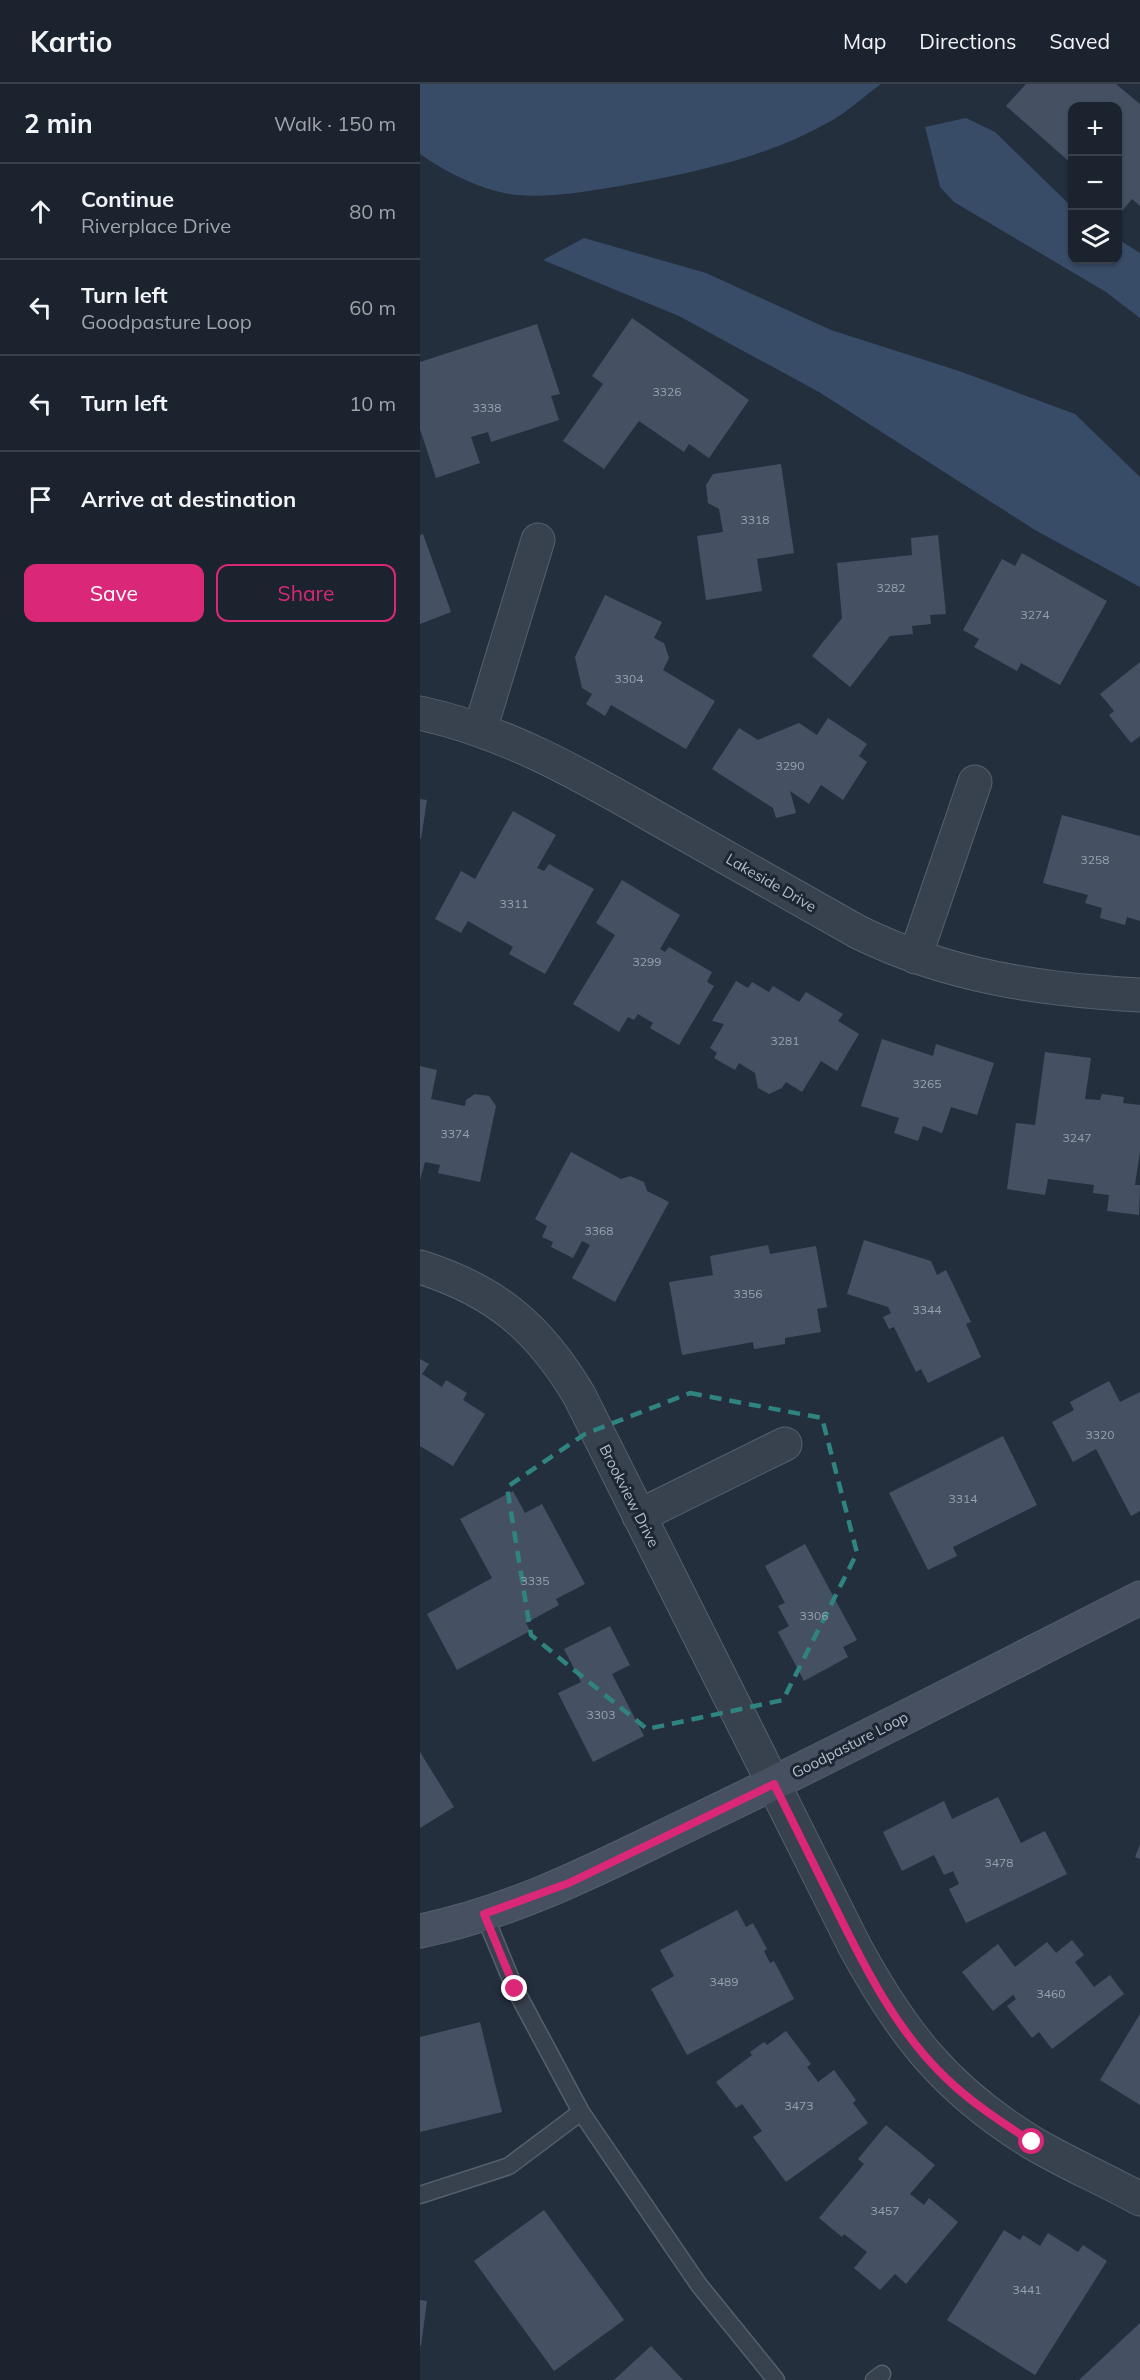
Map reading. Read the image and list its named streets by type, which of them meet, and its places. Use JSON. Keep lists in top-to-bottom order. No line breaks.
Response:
{"streets":{"street":["Lakeside Drive","Brookview Drive","Goodpasture Loop"]},"crossings":[["Brookview Drive","Goodpasture Loop"]],"house_numbers":["3326","3338","3318","3282","3274","3304","3290","3258","3311","3299","3281","3265","3374","3247","3368","3356","3344","3320","3314","3335","3306","3303","3478","3489","3460","3473","3457","3441"],"page":{"header":"Kartio","nav":["Map","Directions","Saved"],"heading":["2 min","Walk · 150 m"],"map_buttons":["+","−"],"list":[["Continue","Riverplace Drive","80 m"],["Turn left","Goodpasture Loop","60 m"],["Turn left","10 m"],"Arrive at destination"],"buttons":["Save","Share"]}}
